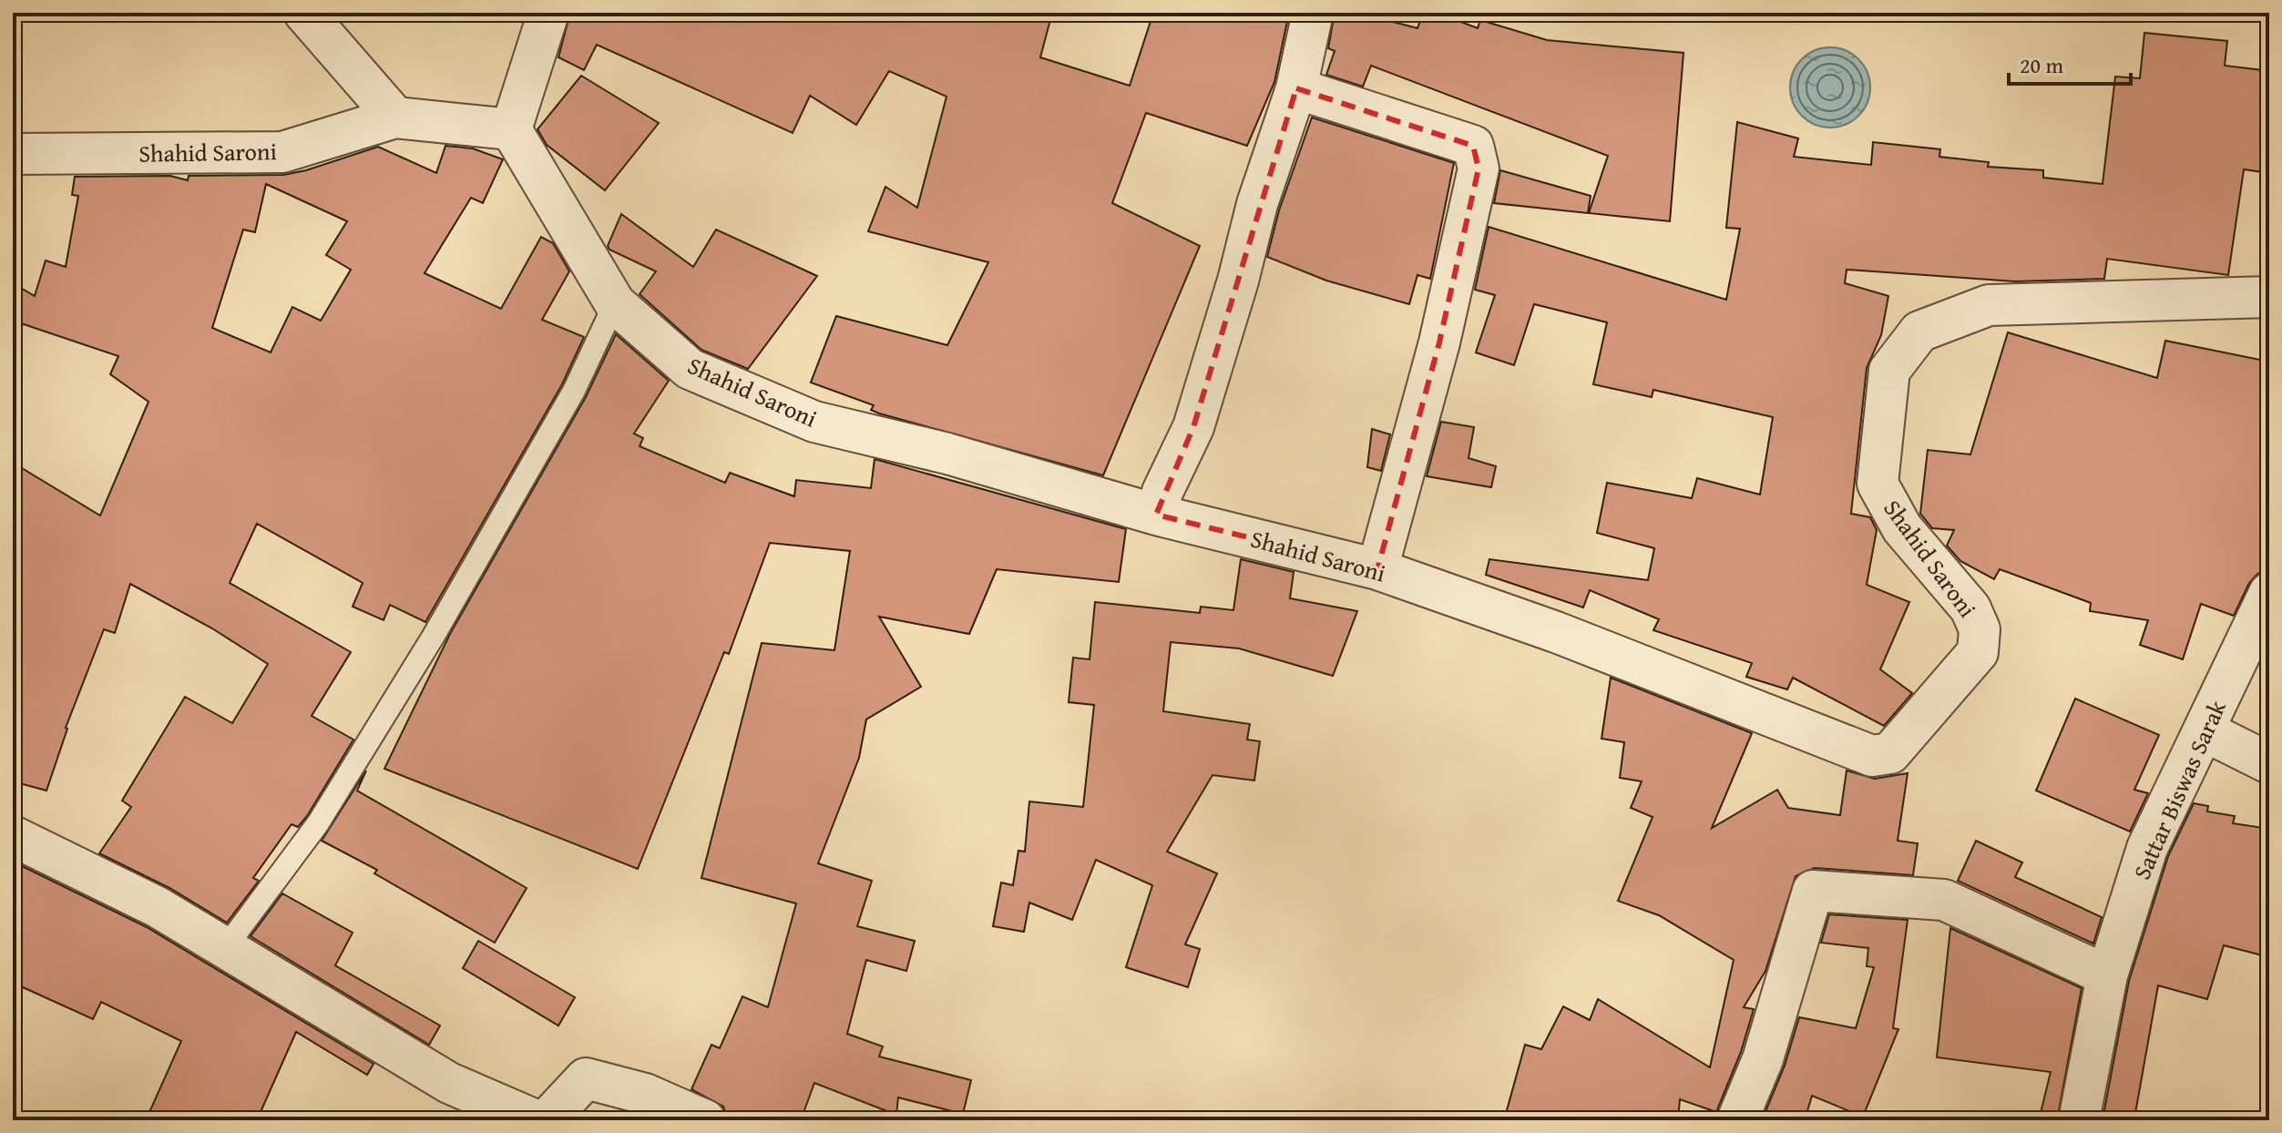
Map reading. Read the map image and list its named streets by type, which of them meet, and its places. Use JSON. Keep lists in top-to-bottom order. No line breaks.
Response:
{"streets":{"street":["Shahid Saroni","Sattar Biswas Sarak"]},"scale_bar":"20 m"}
